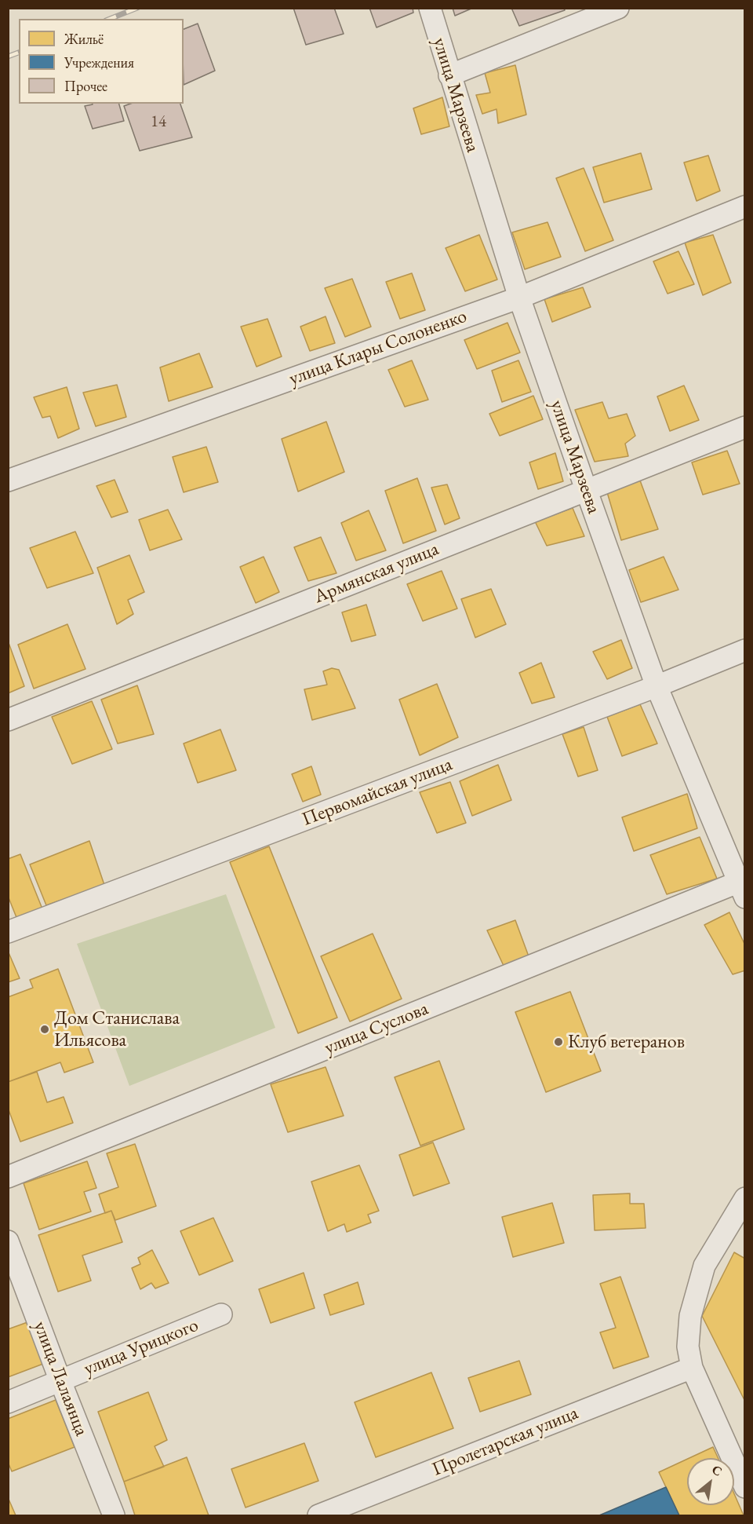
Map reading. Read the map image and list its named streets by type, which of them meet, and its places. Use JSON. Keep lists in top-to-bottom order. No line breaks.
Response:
{"streets":{"street":["улица Марзеева","улица Клары Солоненко","Армянская улица","Первомайская улица","улица Суслова","улица Урицкого","улица Лалаянца","Пролетарская улица"]},"crossings":[["улица Марзеева","улица Клары Солоненко"],["улица Марзеева","Армянская улица"],["улица Марзеева","Первомайская улица"],["улица Марзеева","улица Суслова"],["улица Урицкого","улица Лалаянца"]],"places":["Дом Станислава Ильясова","Клуб ветеранов"],"house_numbers":["14"],"legend":["Жильё","Учреждения","Прочее"],"north":"top right"}
